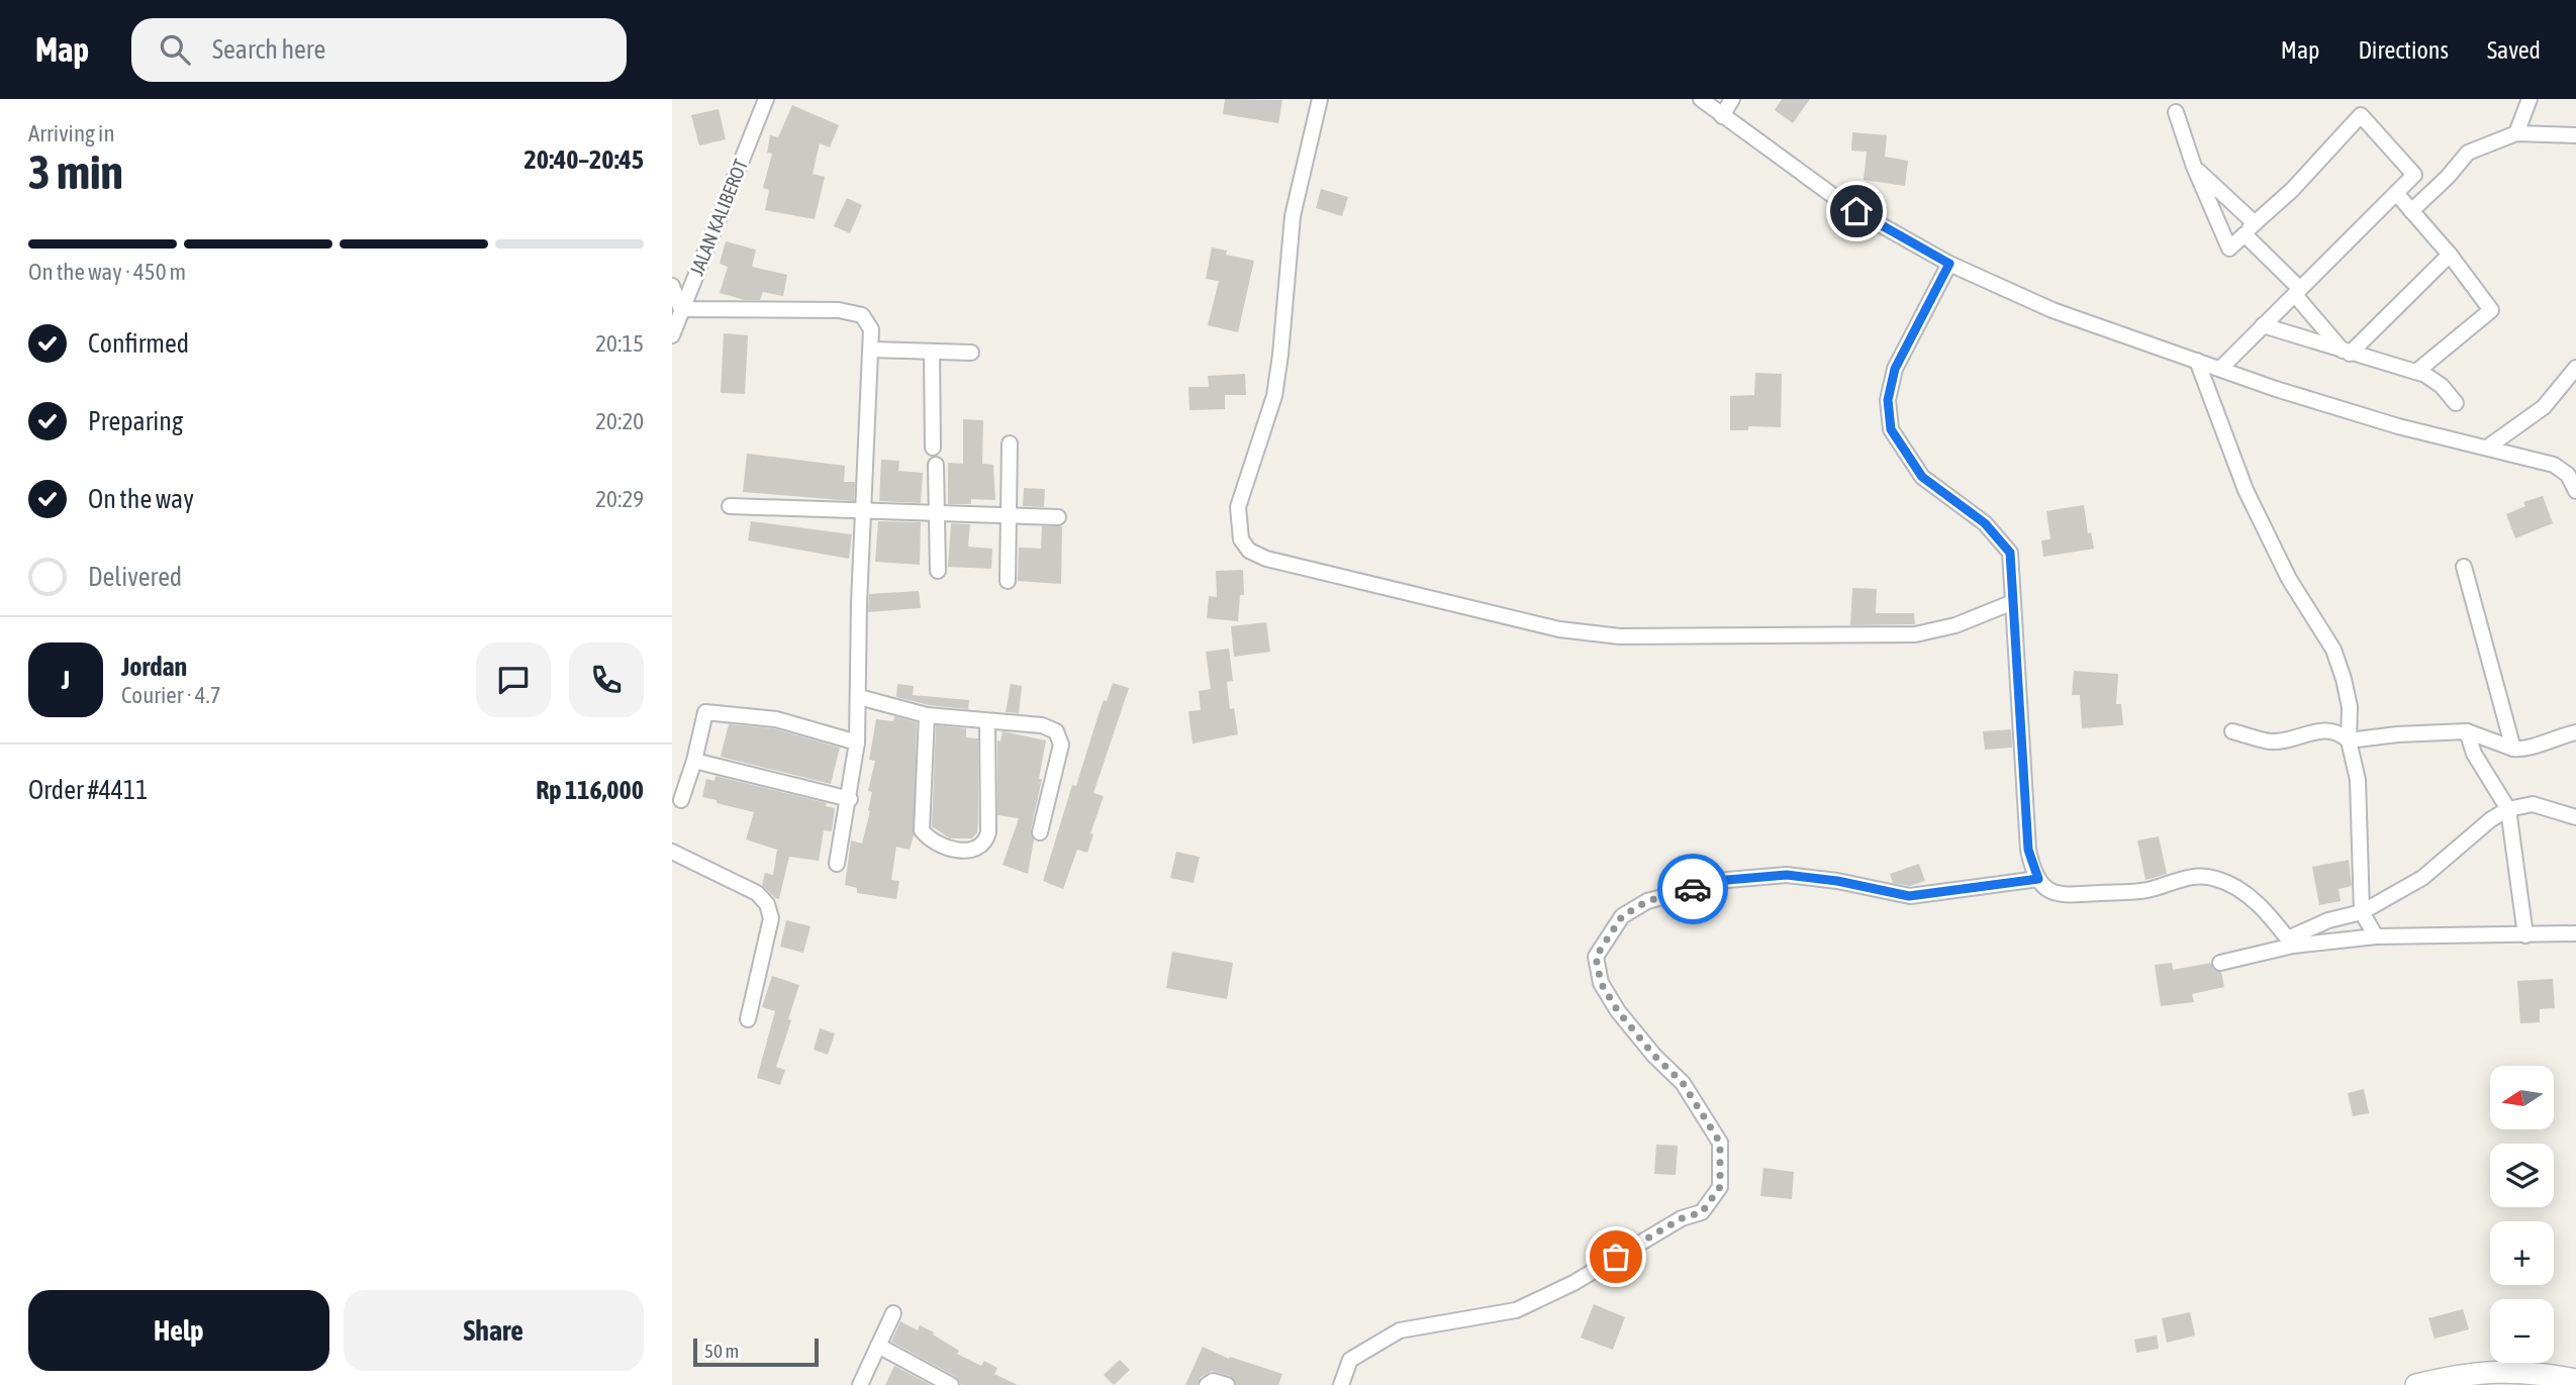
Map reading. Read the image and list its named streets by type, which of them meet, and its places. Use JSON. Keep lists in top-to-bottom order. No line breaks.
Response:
{"streets":{"street":["JALAN KALIBEROT"]},"scale_bar":"50 m","north":"left","page":{"header":"Map","search":"Search here","nav":["Map","Directions","Saved"],"heading":["3 min","Arriving in","20:40–20:45"],"panel":["Jordan","Courier · 4.7","Order #4411","Rp 116,000"],"bar":"On the way · 450 m","list":[["Confirmed","20:15"],["Preparing","20:20"],["On the way","20:29"],"Delivered"],"round":"J","map_buttons":["+","−"],"buttons":["Help","Share"],"scale":"50 m"}}
